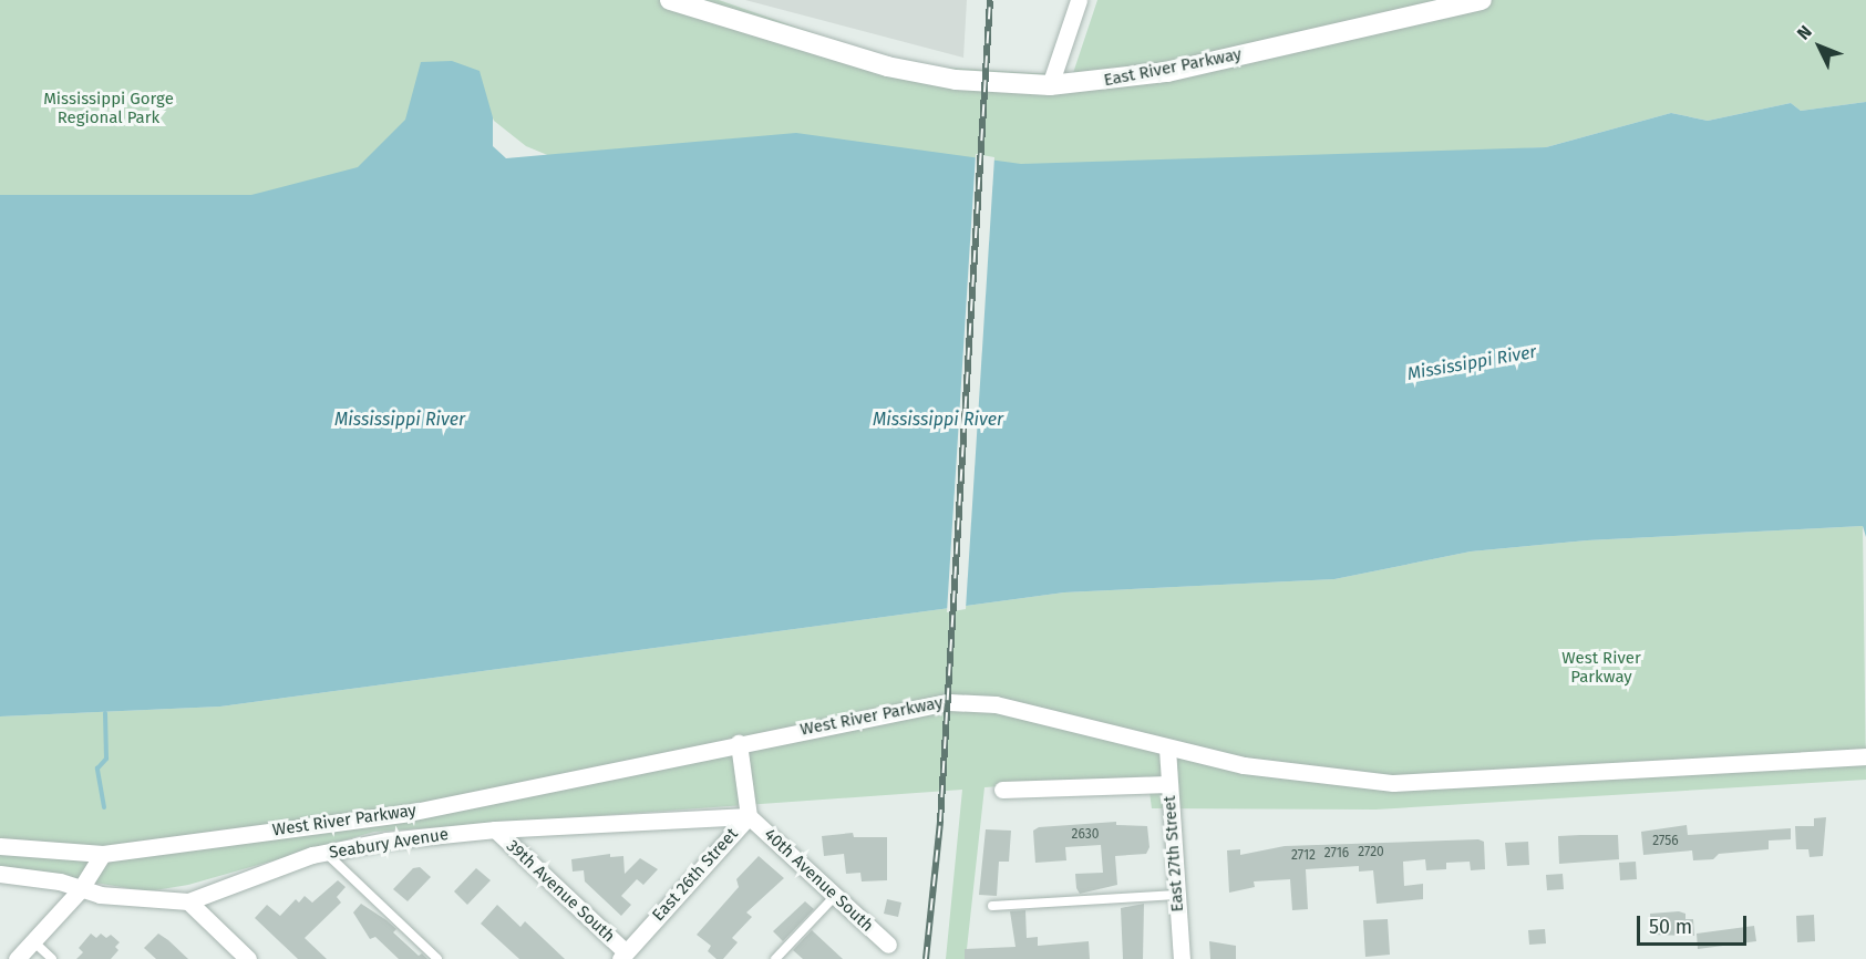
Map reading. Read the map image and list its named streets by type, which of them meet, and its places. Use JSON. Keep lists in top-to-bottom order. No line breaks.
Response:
{"streets":{"street":["East River Parkway","West River Parkway","Seabury Avenue","East 27th Street","East 26th Street","40th Avenue South","39th Avenue South"]},"crossings":[["West River Parkway","East 27th Street"],["West River Parkway","East 26th Street"],["Seabury Avenue","East 26th Street"],["Seabury Avenue","40th Avenue South"],["Seabury Avenue","39th Avenue South"],["East 26th Street","40th Avenue South"],["East 26th Street","39th Avenue South"]],"water":["Mississippi River"],"parks":["Mississippi Gorge Regional Park","West River Parkway"],"house_numbers":["2630","2756","2720","2716","2712"],"scale_bar":"50 m","north":"top left"}
